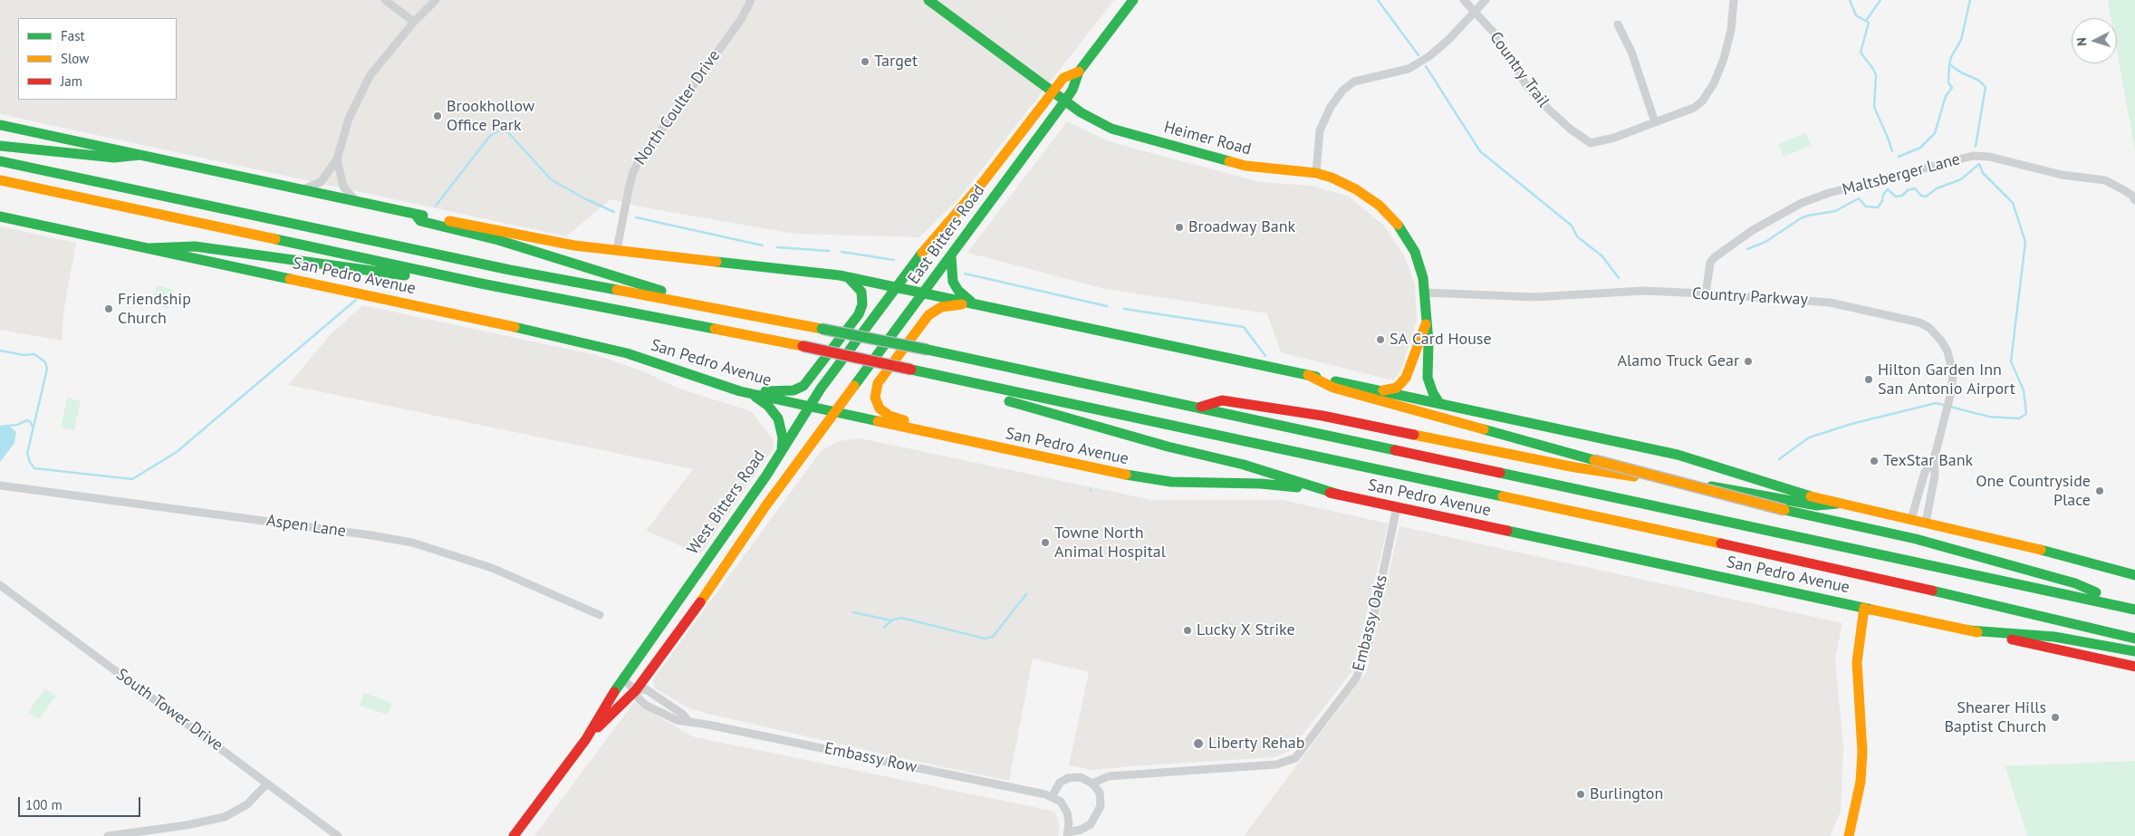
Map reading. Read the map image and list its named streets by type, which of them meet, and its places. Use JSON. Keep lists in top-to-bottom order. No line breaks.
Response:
{"streets":{"main road":["Heimer Road","East Bitters Road","San Pedro Avenue","West Bitters Road"],"street":["Country Trail","North Coulter Drive","Maltsberger Lane","Country Parkway","Aspen Lane","Embassy Oaks","South Tower Drive","Embassy Row"]},"crossings":[["Heimer Road","East Bitters Road"],["Heimer Road","Country Parkway"],["Maltsberger Lane","Country Parkway"],["East Bitters Road","San Pedro Avenue"],["East Bitters Road","West Bitters Road"],["San Pedro Avenue","West Bitters Road"],["San Pedro Avenue","Embassy Oaks"],["West Bitters Road","Embassy Row"]],"places":["Target","Brookhollow Office Park","Broadway Bank","Friendship Church","SA Card House","Alamo Truck Gear","Hilton Garden Inn San Antonio Airport","TexStar Bank","One Countryside Place","Towne North Animal Hospital","Lucky X Strike","Shearer Hills Baptist Church","Liberty Rehab","Burlington"],"legend":["Fast","Slow","Jam"],"scale_bar":"100 m","north":"left"}
